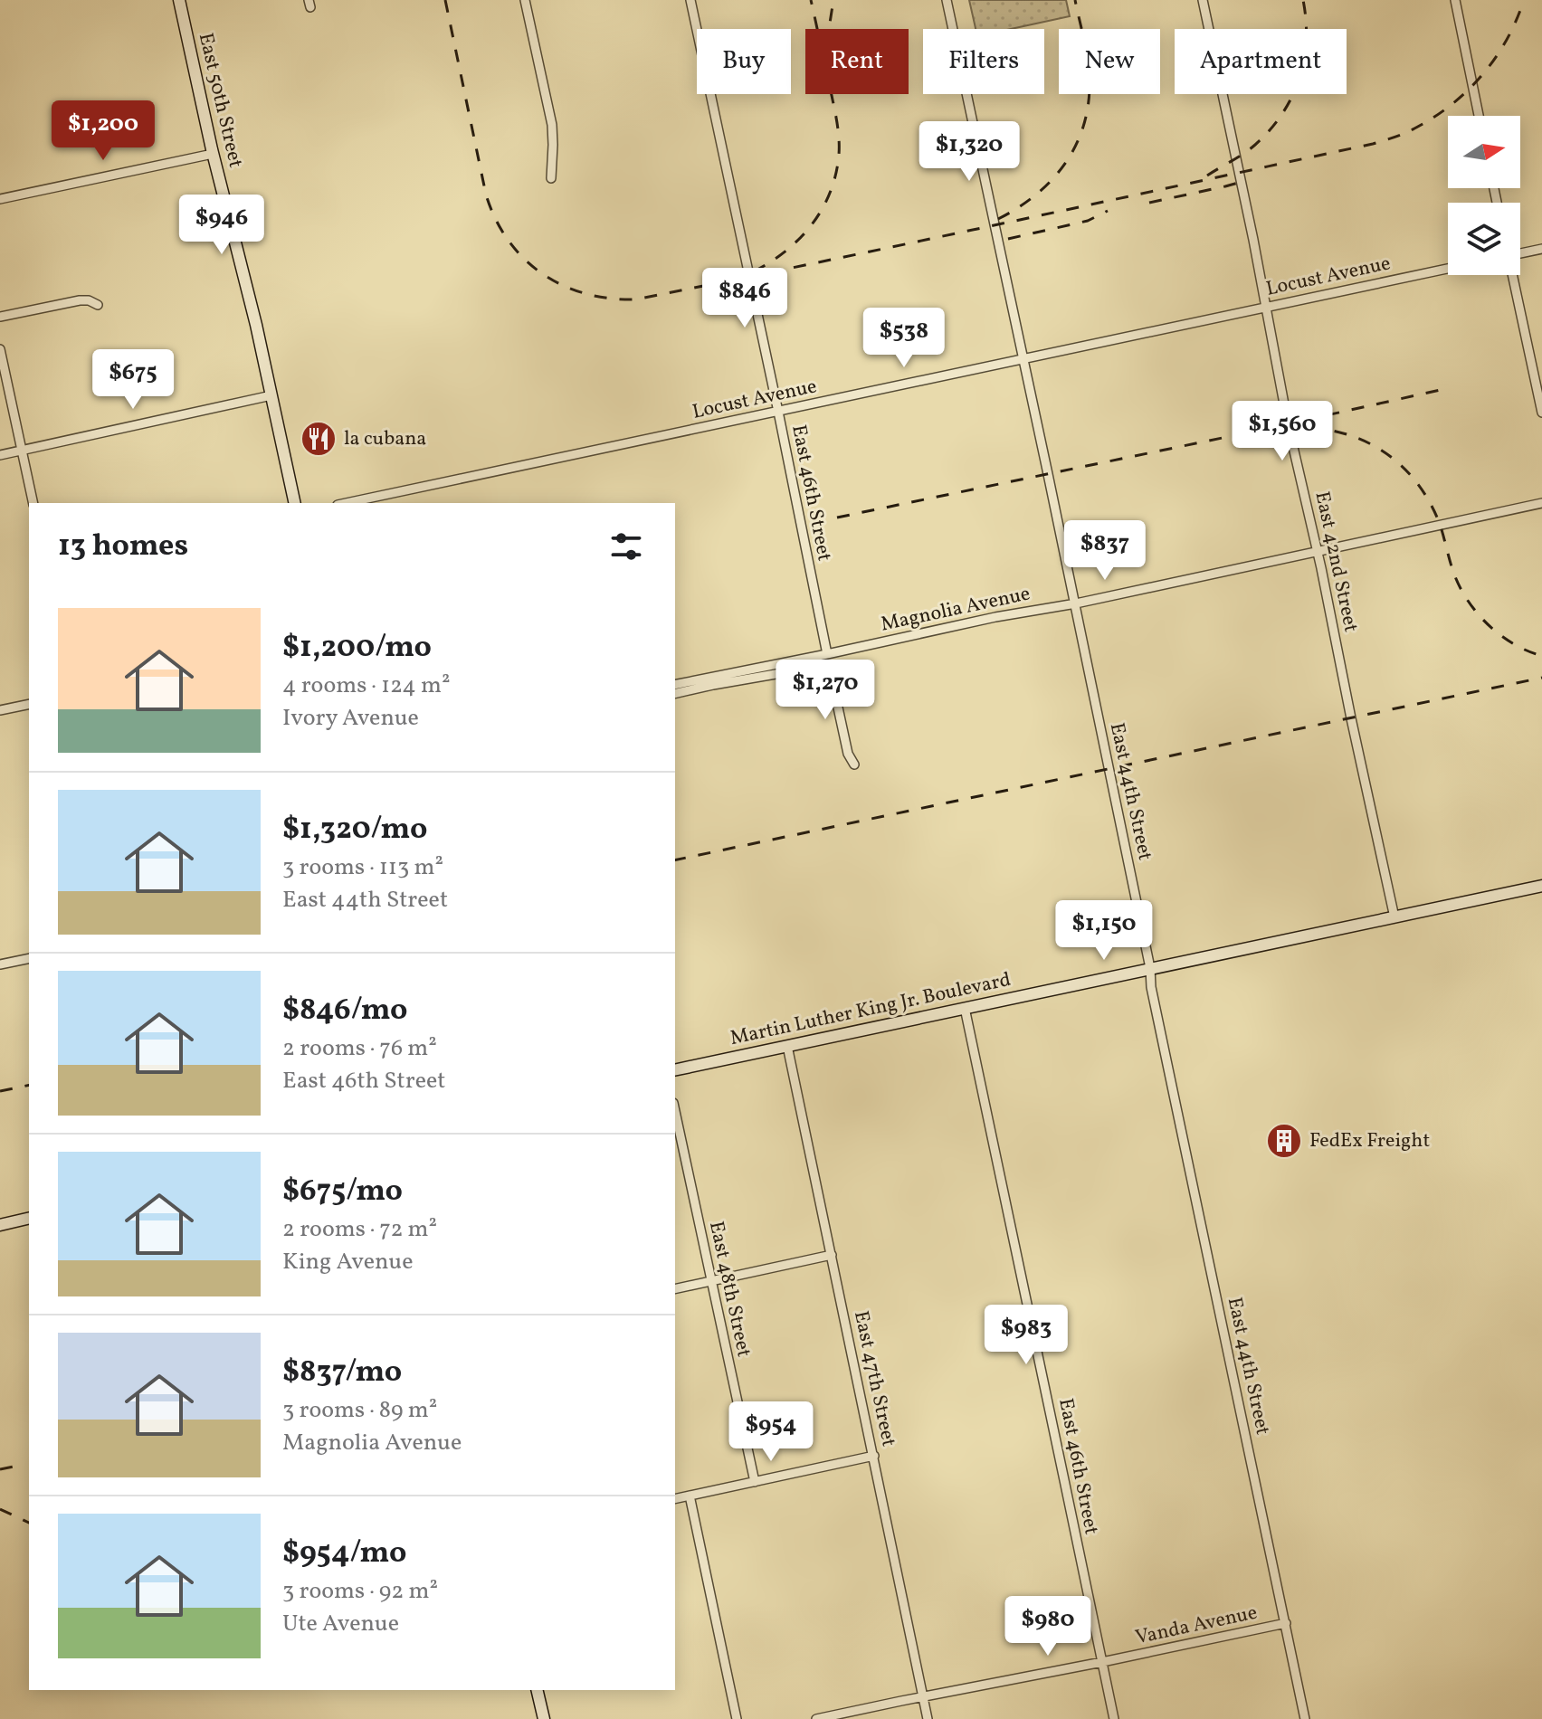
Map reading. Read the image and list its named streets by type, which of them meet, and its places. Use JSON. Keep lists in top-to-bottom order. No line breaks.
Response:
{"streets":{"main road":["East 50th Street","Martin Luther King Jr. Boulevard"],"street":["Locust Avenue","East 46th Street","East 42nd Street","Magnolia Avenue","East 44th Street","East 48th Street","East 47th Street","Vanda Avenue"]},"crossings":[["Locust Avenue","East 46th Street"],["Locust Avenue","East 42nd Street"],["Locust Avenue","East 44th Street"],["East 46th Street","Magnolia Avenue"],["East 46th Street","Martin Luther King Jr. Boulevard"],["East 46th Street","Vanda Avenue"],["East 42nd Street","Magnolia Avenue"],["East 42nd Street","Martin Luther King Jr. Boulevard"],["Magnolia Avenue","East 44th Street"],["East 44th Street","Martin Luther King Jr. Boulevard"],["East 44th Street","Vanda Avenue"],["Martin Luther King Jr. Boulevard","East 47th Street"],["East 47th Street","Vanda Avenue"]],"places":{"restaurant":["la cubana"],"building":["FedEx Freight"]},"north":"right","page":{"chip":["Buy","Rent","Filters","New","Apartment"],"price":["$1,200","$1,320","$946","$846","$538","$675","$1,560","$837","$1,270","$1,150","$983","$954","$980"],"heading":"13 homes","list":[{"name":"$1,200/mo","note":"4 rooms · 124 m² · Ivory Avenue"},{"name":"$1,320/mo","note":"3 rooms · 113 m² · East 44th Street"},{"name":"$846/mo","note":"2 rooms · 76 m² · East 46th Street"},{"name":"$675/mo","note":"2 rooms · 72 m² · King Avenue"},{"name":"$837/mo","note":"3 rooms · 89 m² · Magnolia Avenue"},{"name":"$954/mo","note":"3 rooms · 92 m² · Ute Avenue"}]}}
